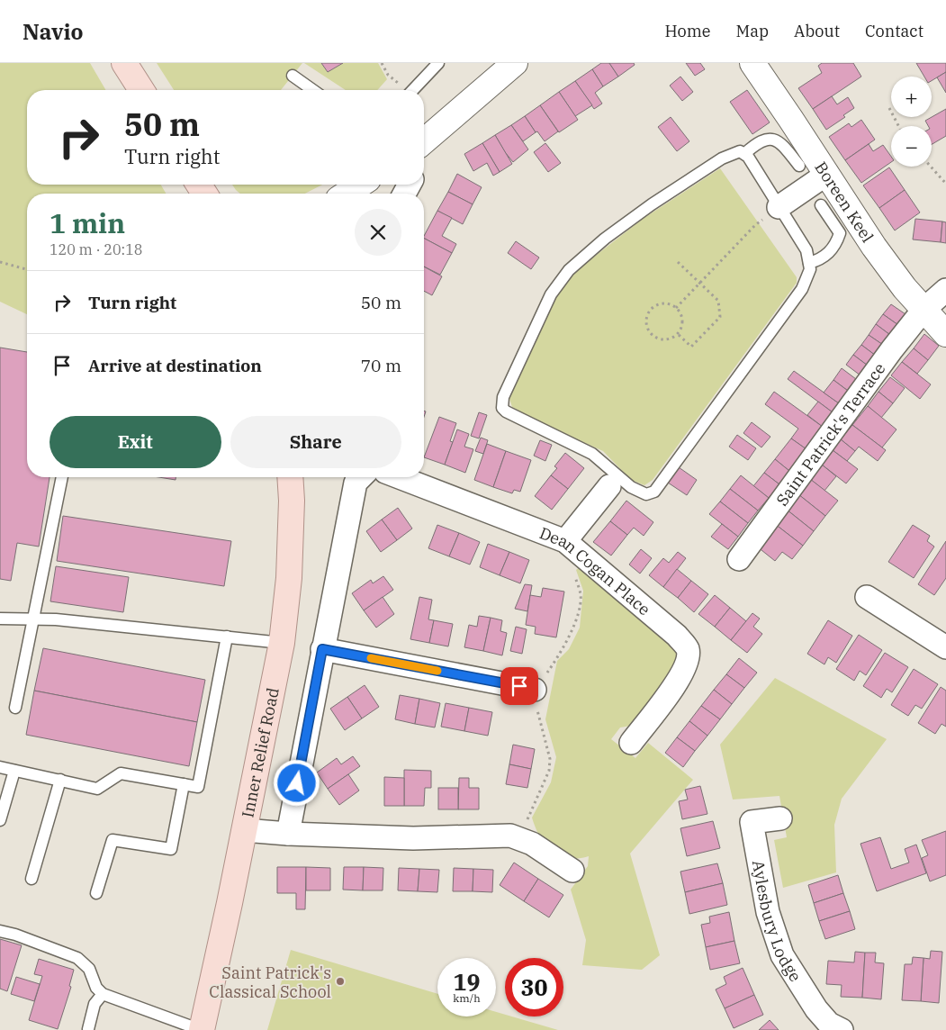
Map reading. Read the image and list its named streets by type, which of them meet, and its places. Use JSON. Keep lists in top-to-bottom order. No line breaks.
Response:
{"streets":{"main road":["Inner Relief Road"],"street":["Boreen Keel","Saint Patrick's Terrace","Dean Cogan Place","Aylesbury Lodge"]},"crossings":[["Boreen Keel","Saint Patrick's Terrace"]],"places":["Saint Patrick's Classical School"],"page":{"header":"Navio","nav":["Home","Map","About","Contact"],"map_buttons":["+","−"],"turn":["50 m","Turn right"],"heading":["1 min","120 m · 20:18"],"list":[{"name":"Turn right","value":"50 m"},{"name":"Arrive at destination","value":"70 m"}],"buttons":["Exit","Share"],"speed":"19 km/h","limit":"30"}}
